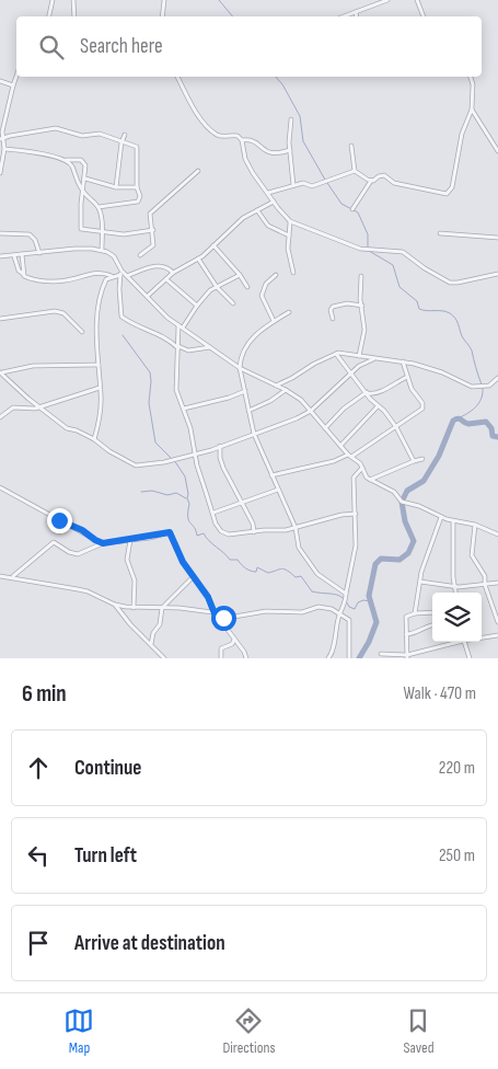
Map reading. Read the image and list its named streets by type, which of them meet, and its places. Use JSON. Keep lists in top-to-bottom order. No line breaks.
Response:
{"page":{"search":"Search here","heading":["6 min","Walk · 470 m"],"list":[["Continue","220 m"],["Turn left","250 m"],"Arrive at destination"],"nav":["Map","Directions","Saved"]}}
